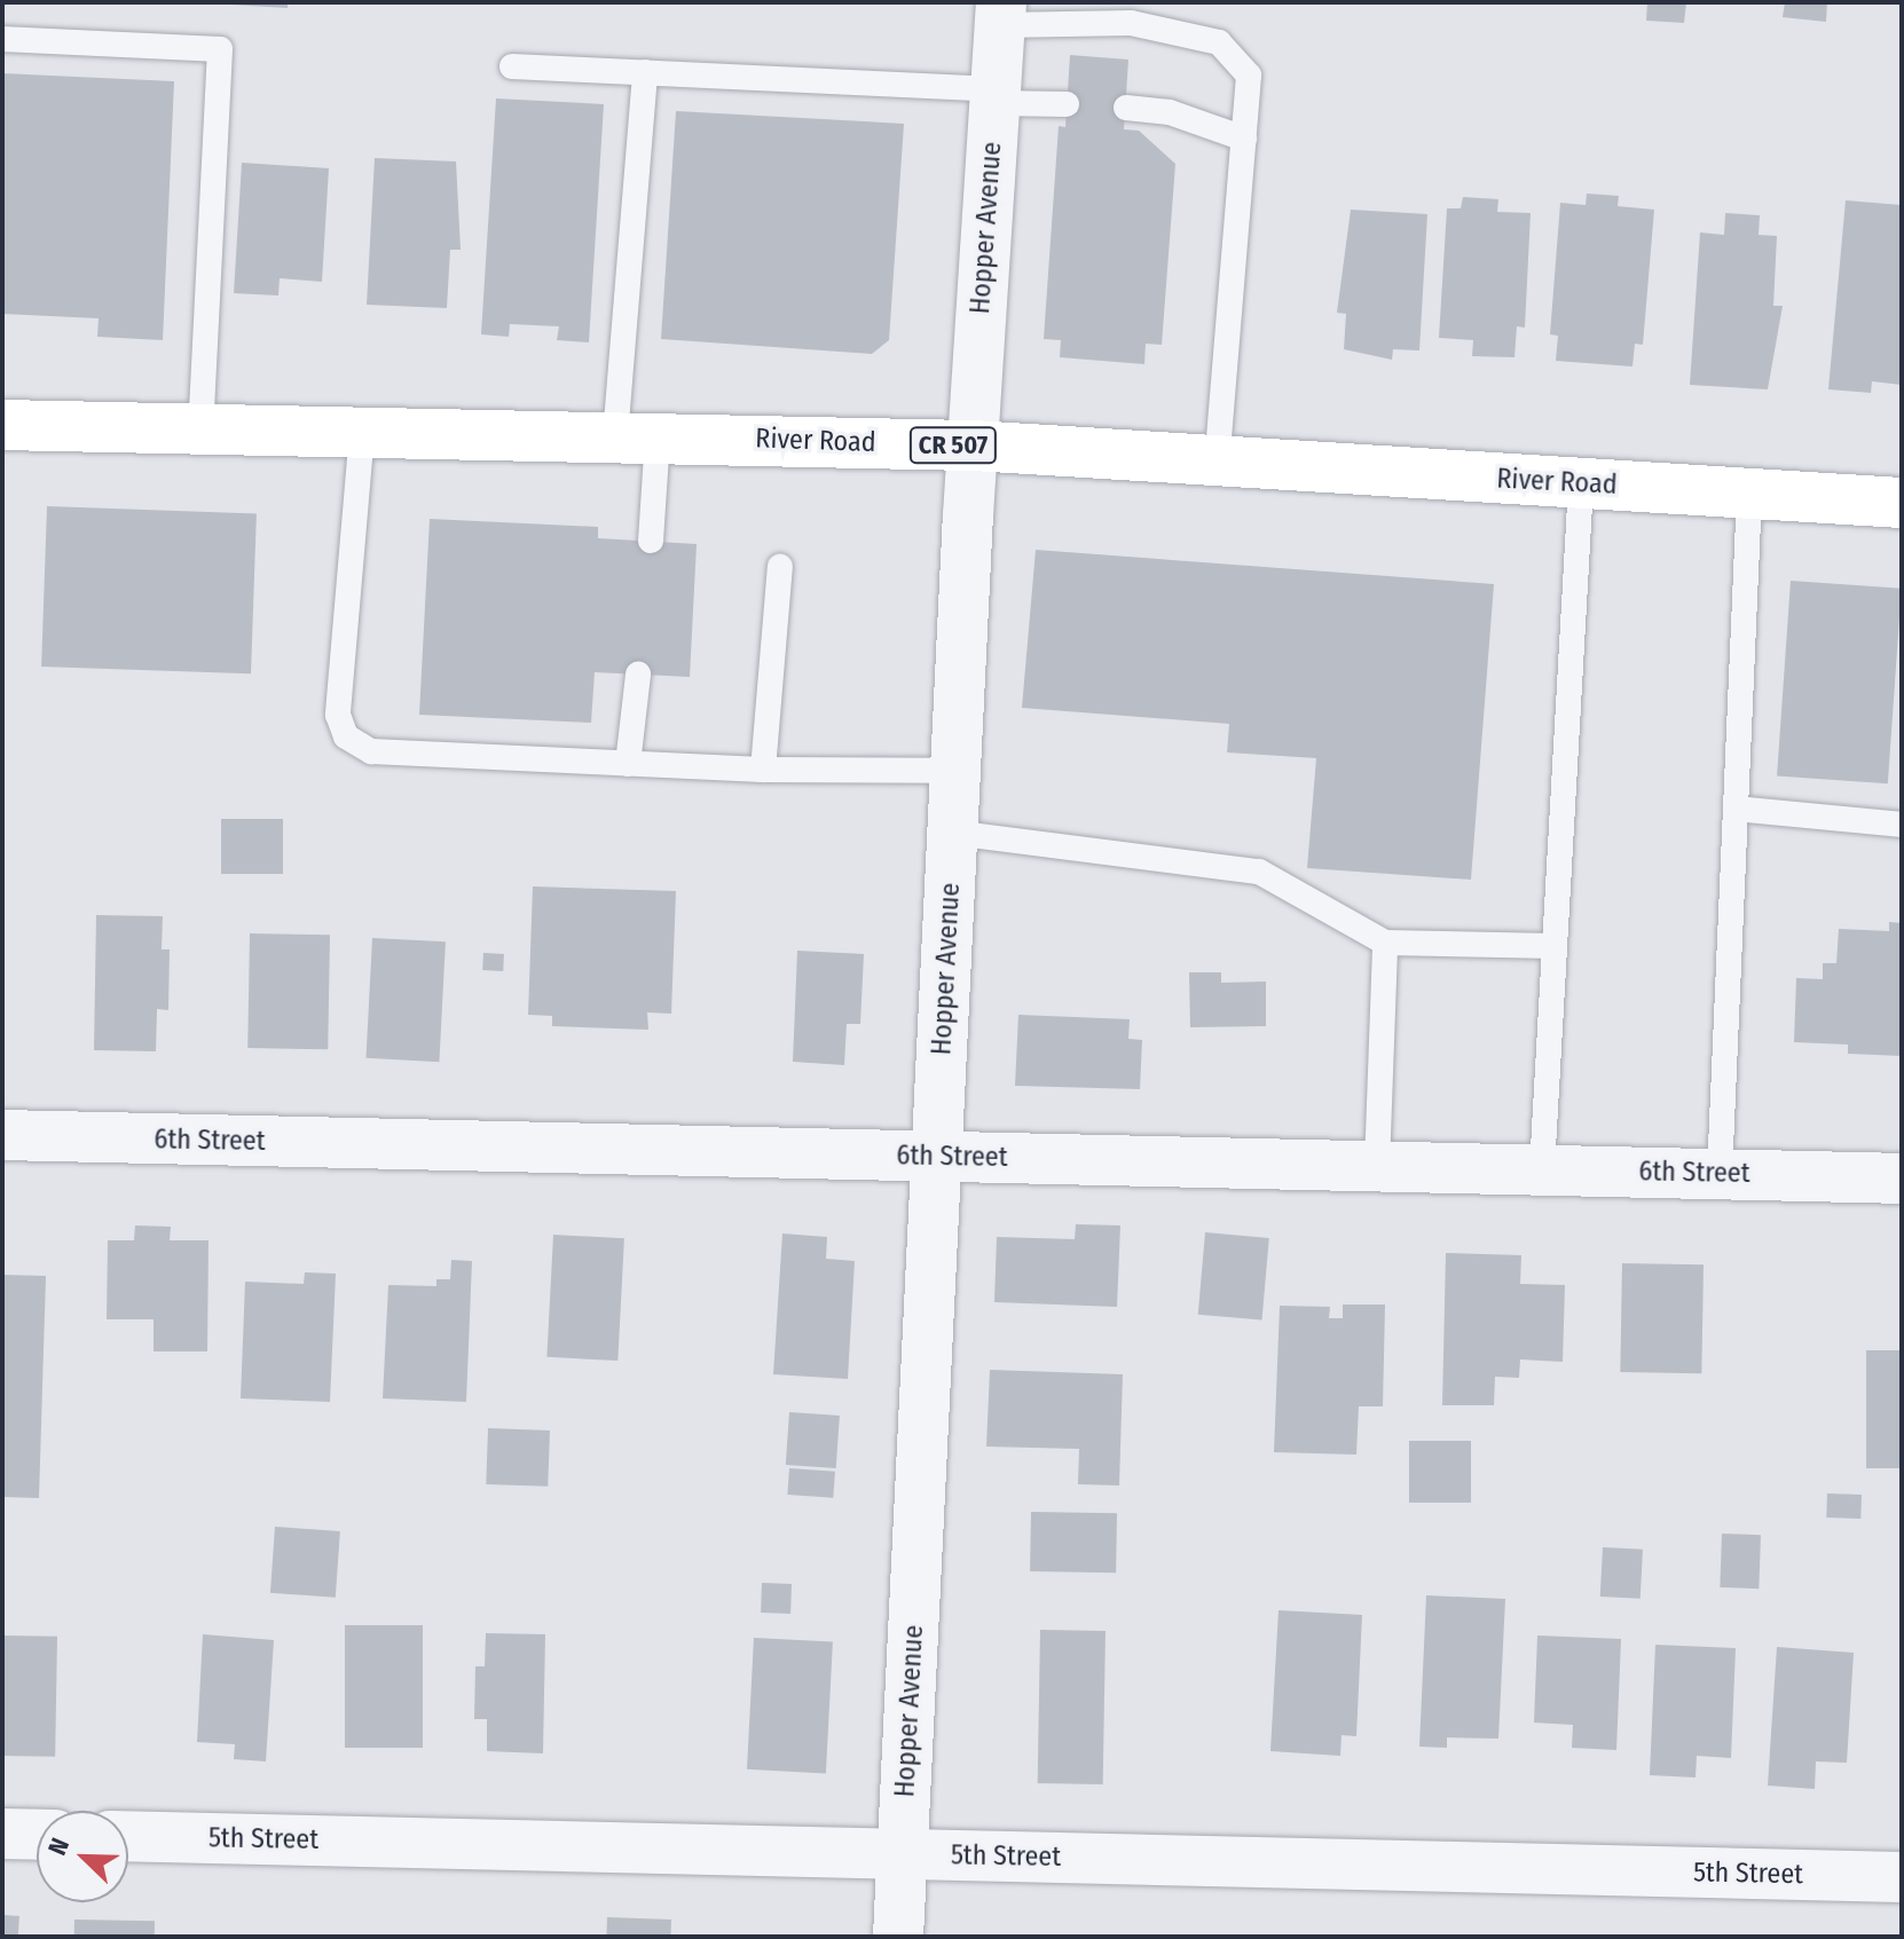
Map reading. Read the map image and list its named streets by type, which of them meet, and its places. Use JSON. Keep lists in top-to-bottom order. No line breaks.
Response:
{"streets":{"main road":["River Road","CR 507"],"street":["Hopper Avenue","6th Street","5th Street"]},"crossings":[["Hopper Avenue","River Road"],["Hopper Avenue","6th Street"],["Hopper Avenue","5th Street"]],"north":"top left"}
